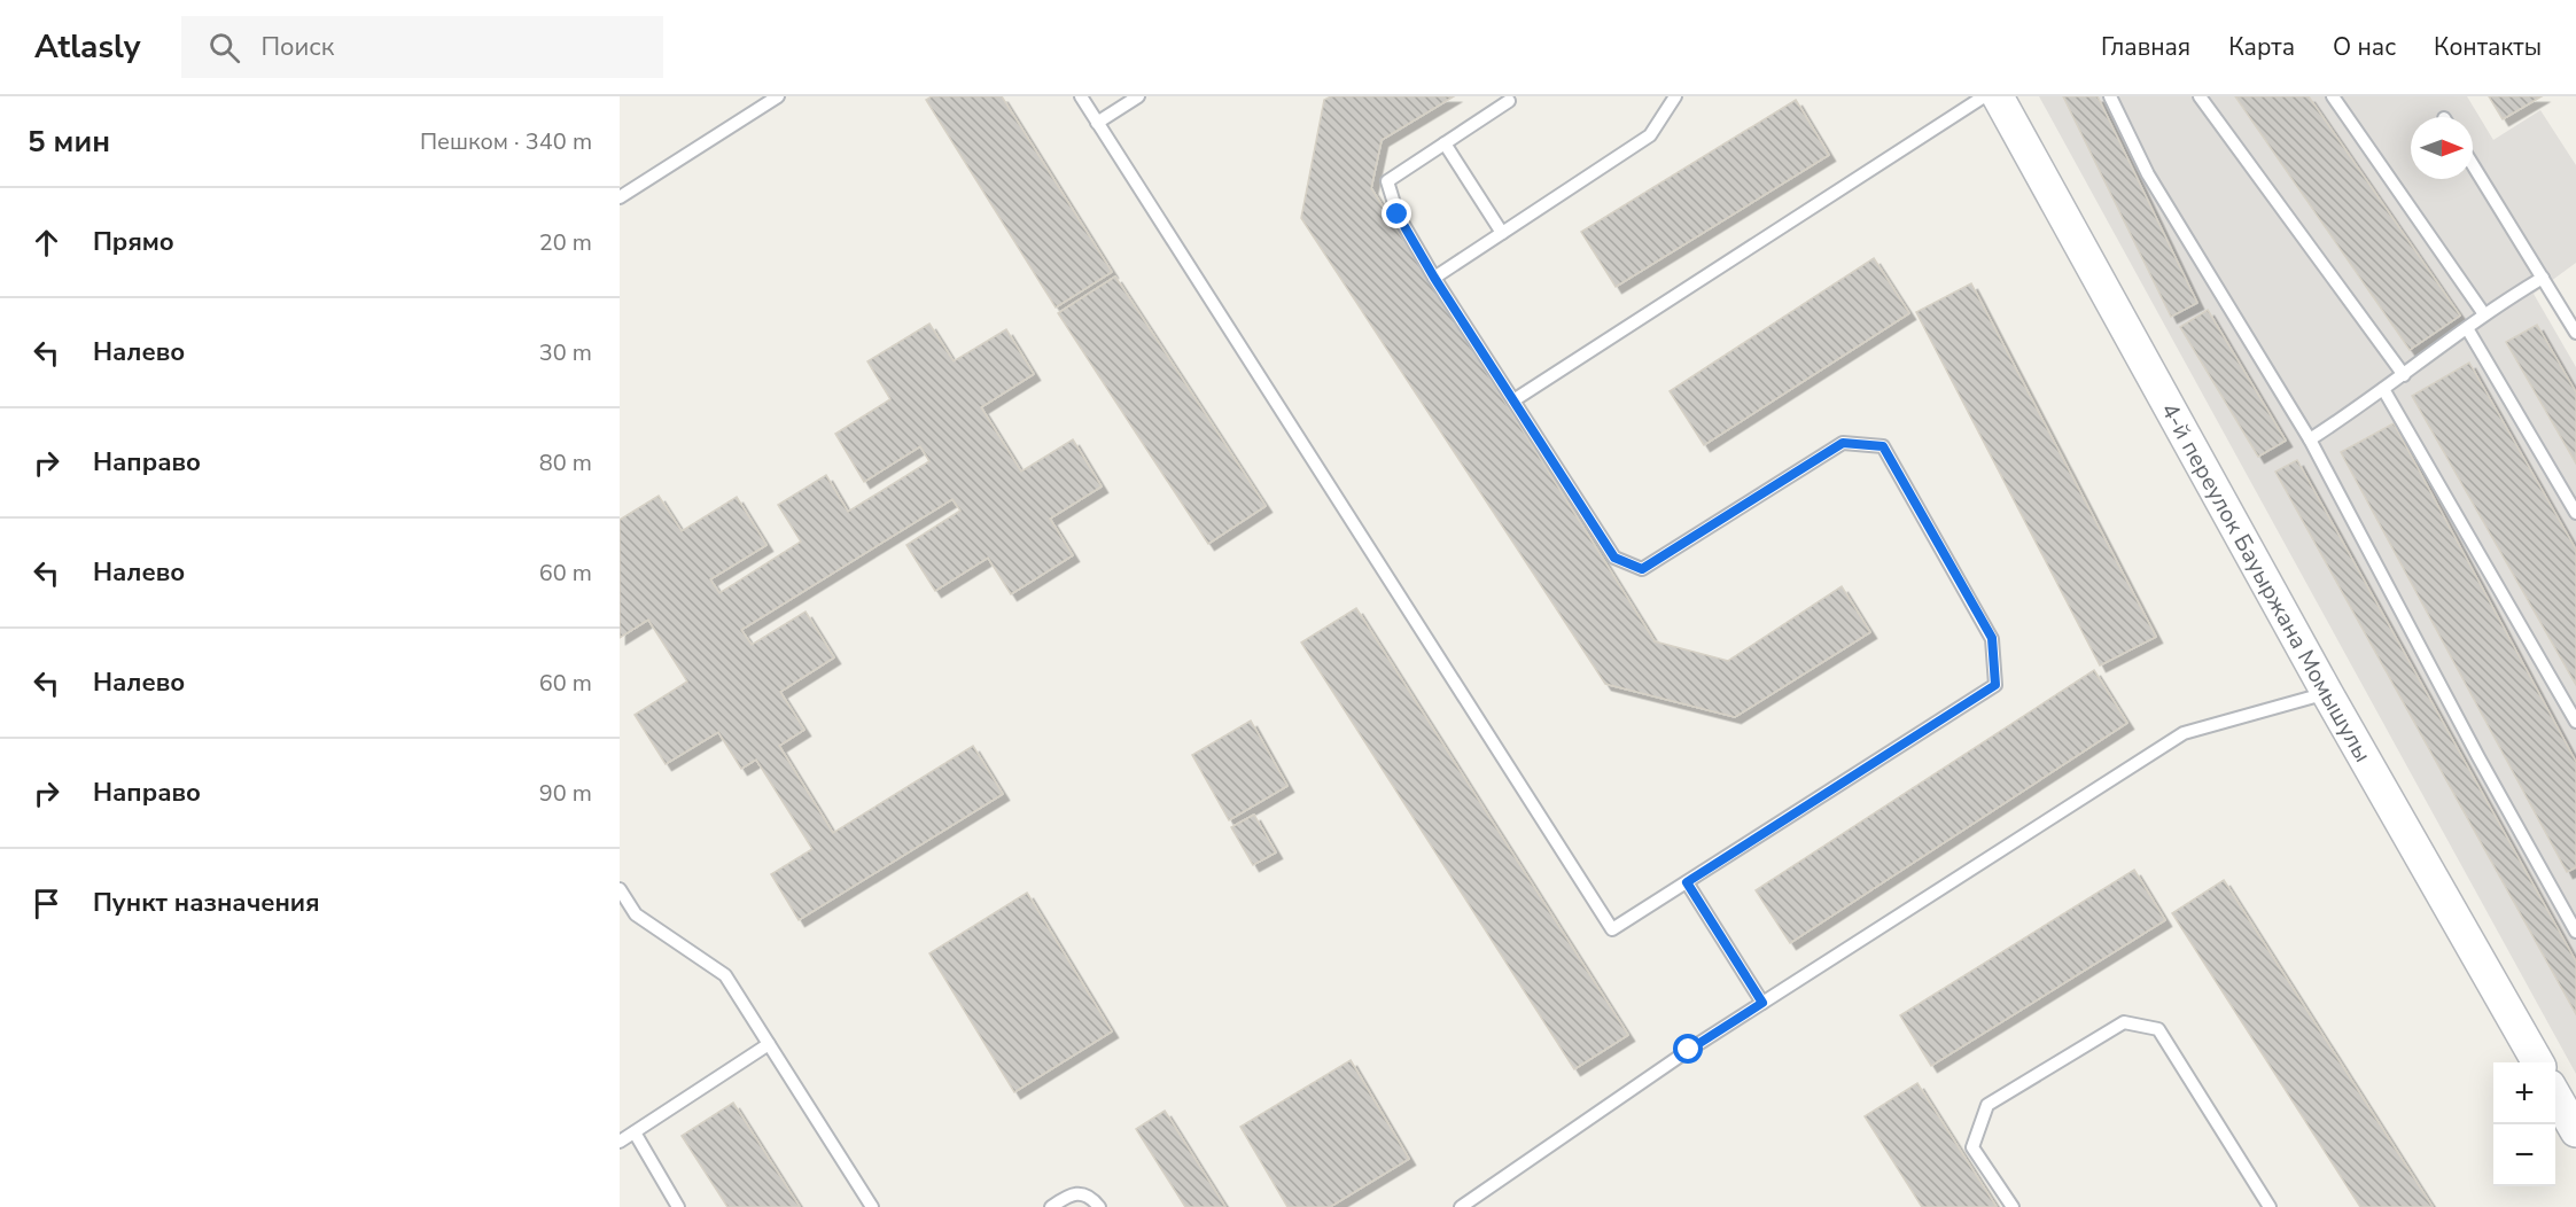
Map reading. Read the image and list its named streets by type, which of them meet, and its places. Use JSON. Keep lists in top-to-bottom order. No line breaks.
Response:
{"streets":{"street":["4-й переулок Бауыржана Момышулы"]},"north":"right","page":{"header":"Atlasly","search":"Поиск","nav":["Главная","Карта","О нас","Контакты"],"heading":["5 мин","Пешком · 340 m"],"list":[["Прямо","20 m"],["Налево","30 m"],["Направо","80 m"],["Налево","60 m"],["Налево","60 m"],["Направо","90 m"],"Пункт назначения"],"map_buttons":["+","−"]}}
